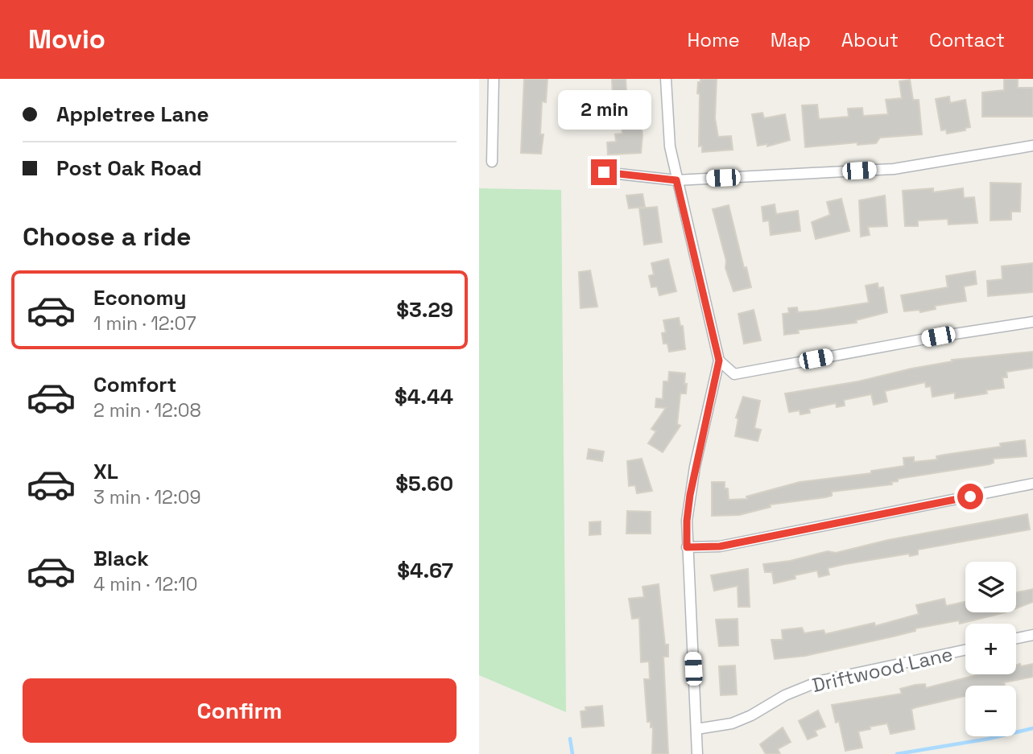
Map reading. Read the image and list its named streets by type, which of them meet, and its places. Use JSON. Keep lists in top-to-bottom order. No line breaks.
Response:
{"streets":{"street":["Driftwood Lane"]},"page":{"header":"Movio","nav":["Home","Map","About","Contact"],"banner":["Appletree Lane","Post Oak Road"],"bubble":"2 min","heading":"Choose a ride","list":[{"name":"Economy","note":"1 min · 12:07","value":"$3.29"},{"name":"Comfort","note":"2 min · 12:08","value":"$4.44"},{"name":"XL","note":"3 min · 12:09","value":"$5.60"},{"name":"Black","note":"4 min · 12:10","value":"$4.67"}],"map_buttons":["+","−"],"buttons":"Confirm"}}
